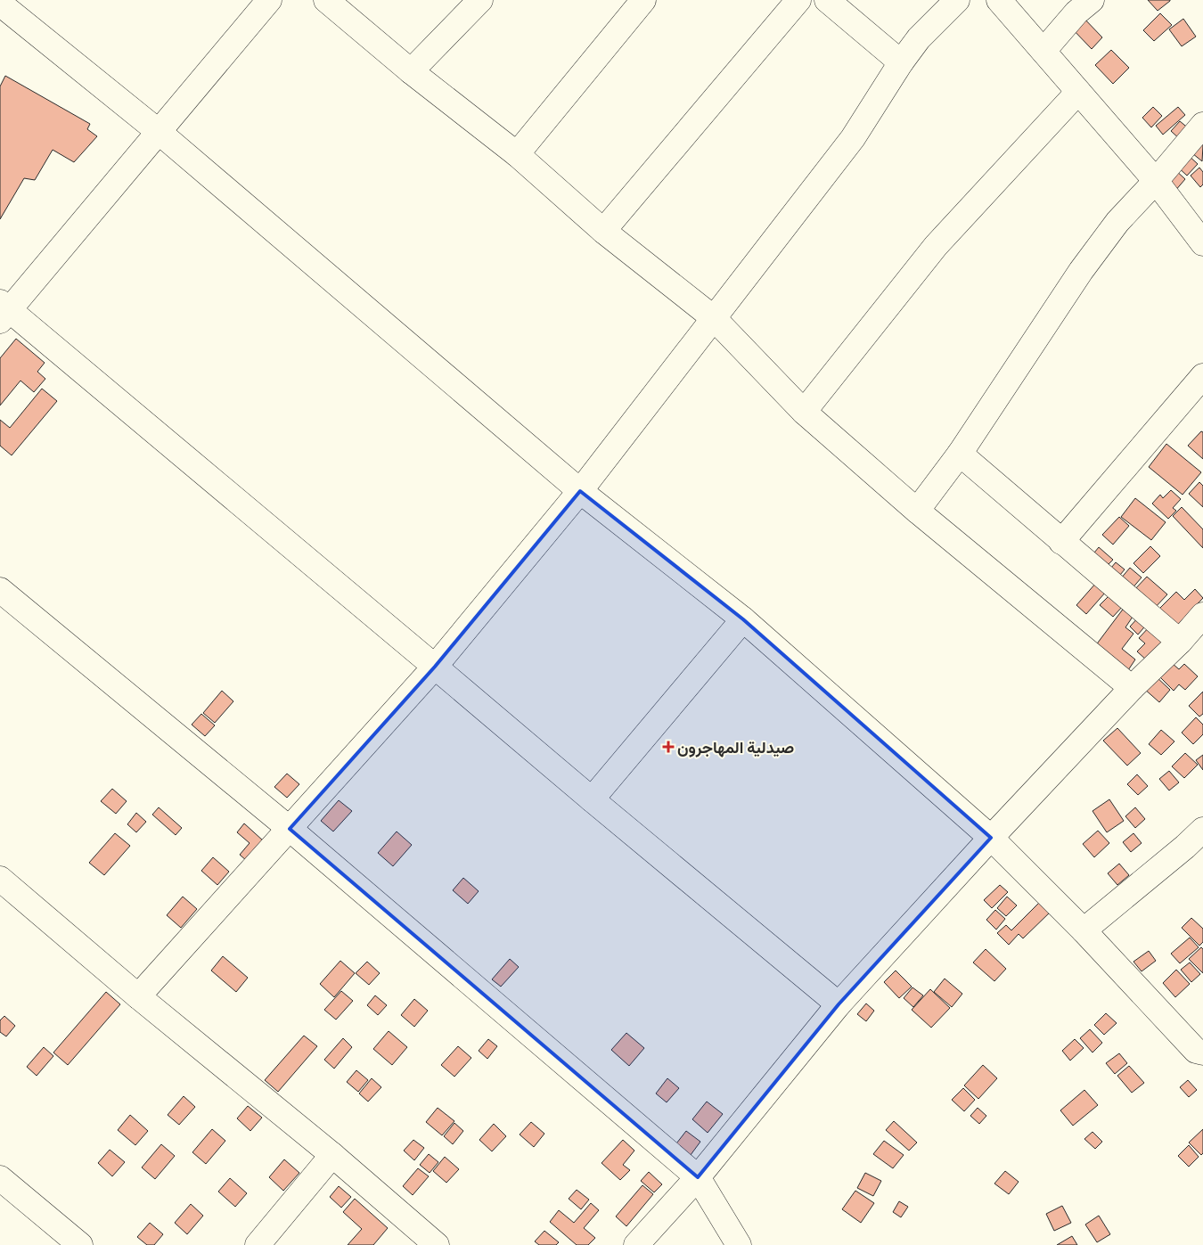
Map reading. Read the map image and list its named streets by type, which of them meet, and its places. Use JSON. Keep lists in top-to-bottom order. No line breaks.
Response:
{"places":{"health":["صيدلية المهاجرون"]}}
